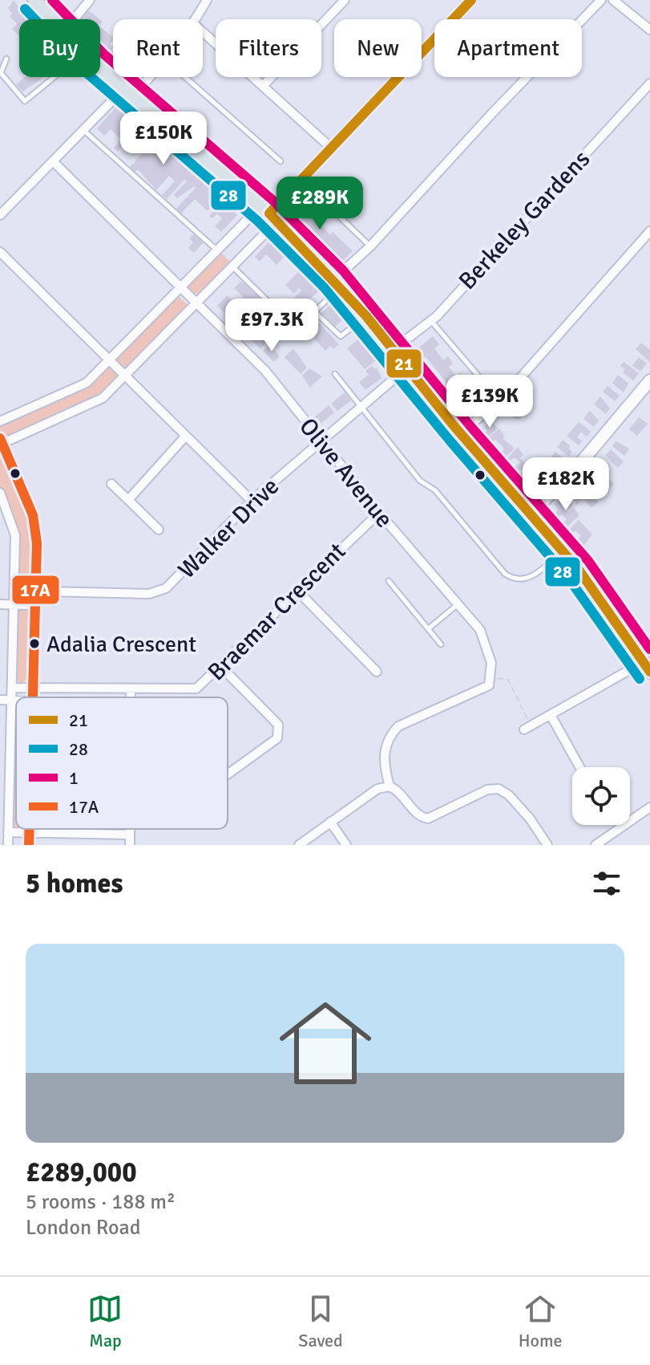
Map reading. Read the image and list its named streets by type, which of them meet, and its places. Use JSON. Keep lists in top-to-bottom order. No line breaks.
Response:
{"streets":{"street":["Berkeley Gardens","Olive Avenue","Walker Drive","Braemar Crescent"]},"crossings":[["Olive Avenue","Walker Drive"],["Olive Avenue","Braemar Crescent"]],"places":["Adalia Crescent"],"lines":["transit line 21","transit line 1","transit line 28","transit line 17A"],"legend":["21","28","1","17A"],"page":{"chip":["Buy","Rent","Filters","New","Apartment"],"price":["£150K","£289K","£97.3K","£139K","£182K"],"heading":"5 homes","list":[{"name":"£289,000","note":"5 rooms · 188 m² · London Road"}],"tabs":["Map","Saved","Home"]}}
